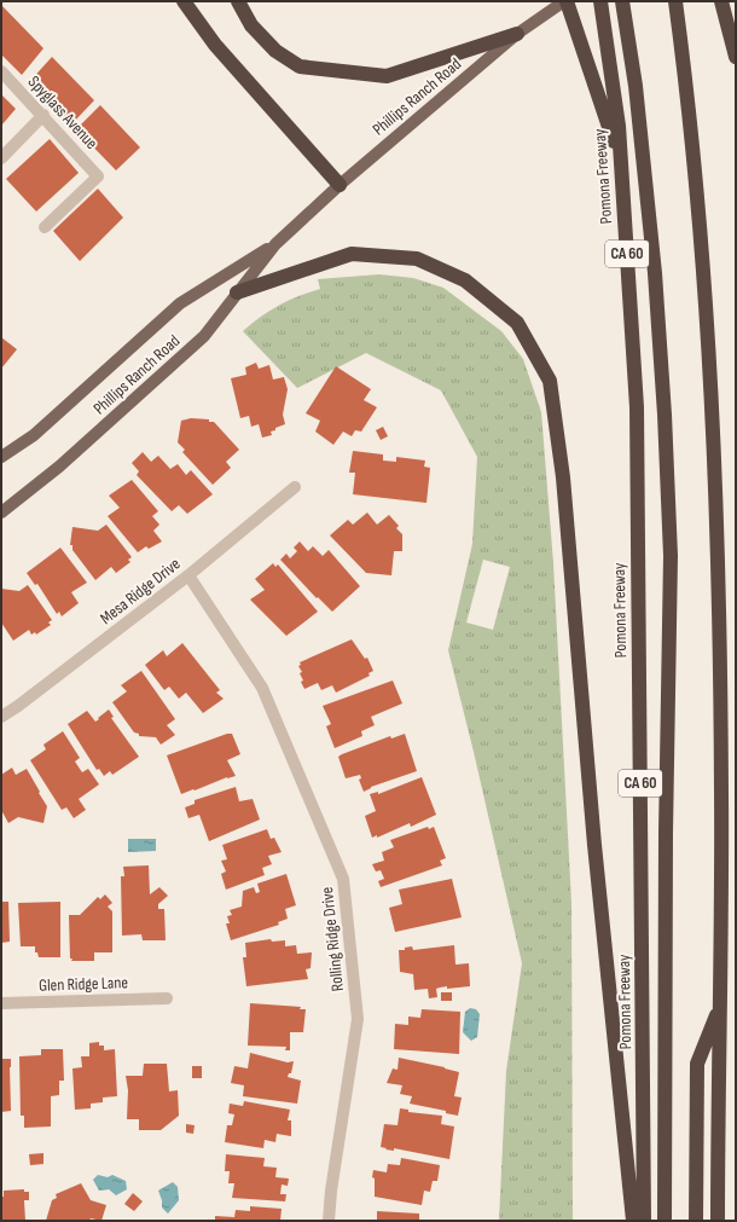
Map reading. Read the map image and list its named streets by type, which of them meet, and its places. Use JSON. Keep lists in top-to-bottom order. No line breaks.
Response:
{"streets":{"highway":["Pomona Freeway","CA 60"],"main road":["Phillips Ranch Road"],"street":["Spyglass Avenue","Mesa Ridge Drive","Rolling Ridge Drive","Glen Ridge Lane"]},"crossings":[["Mesa Ridge Drive","Rolling Ridge Drive"]]}
